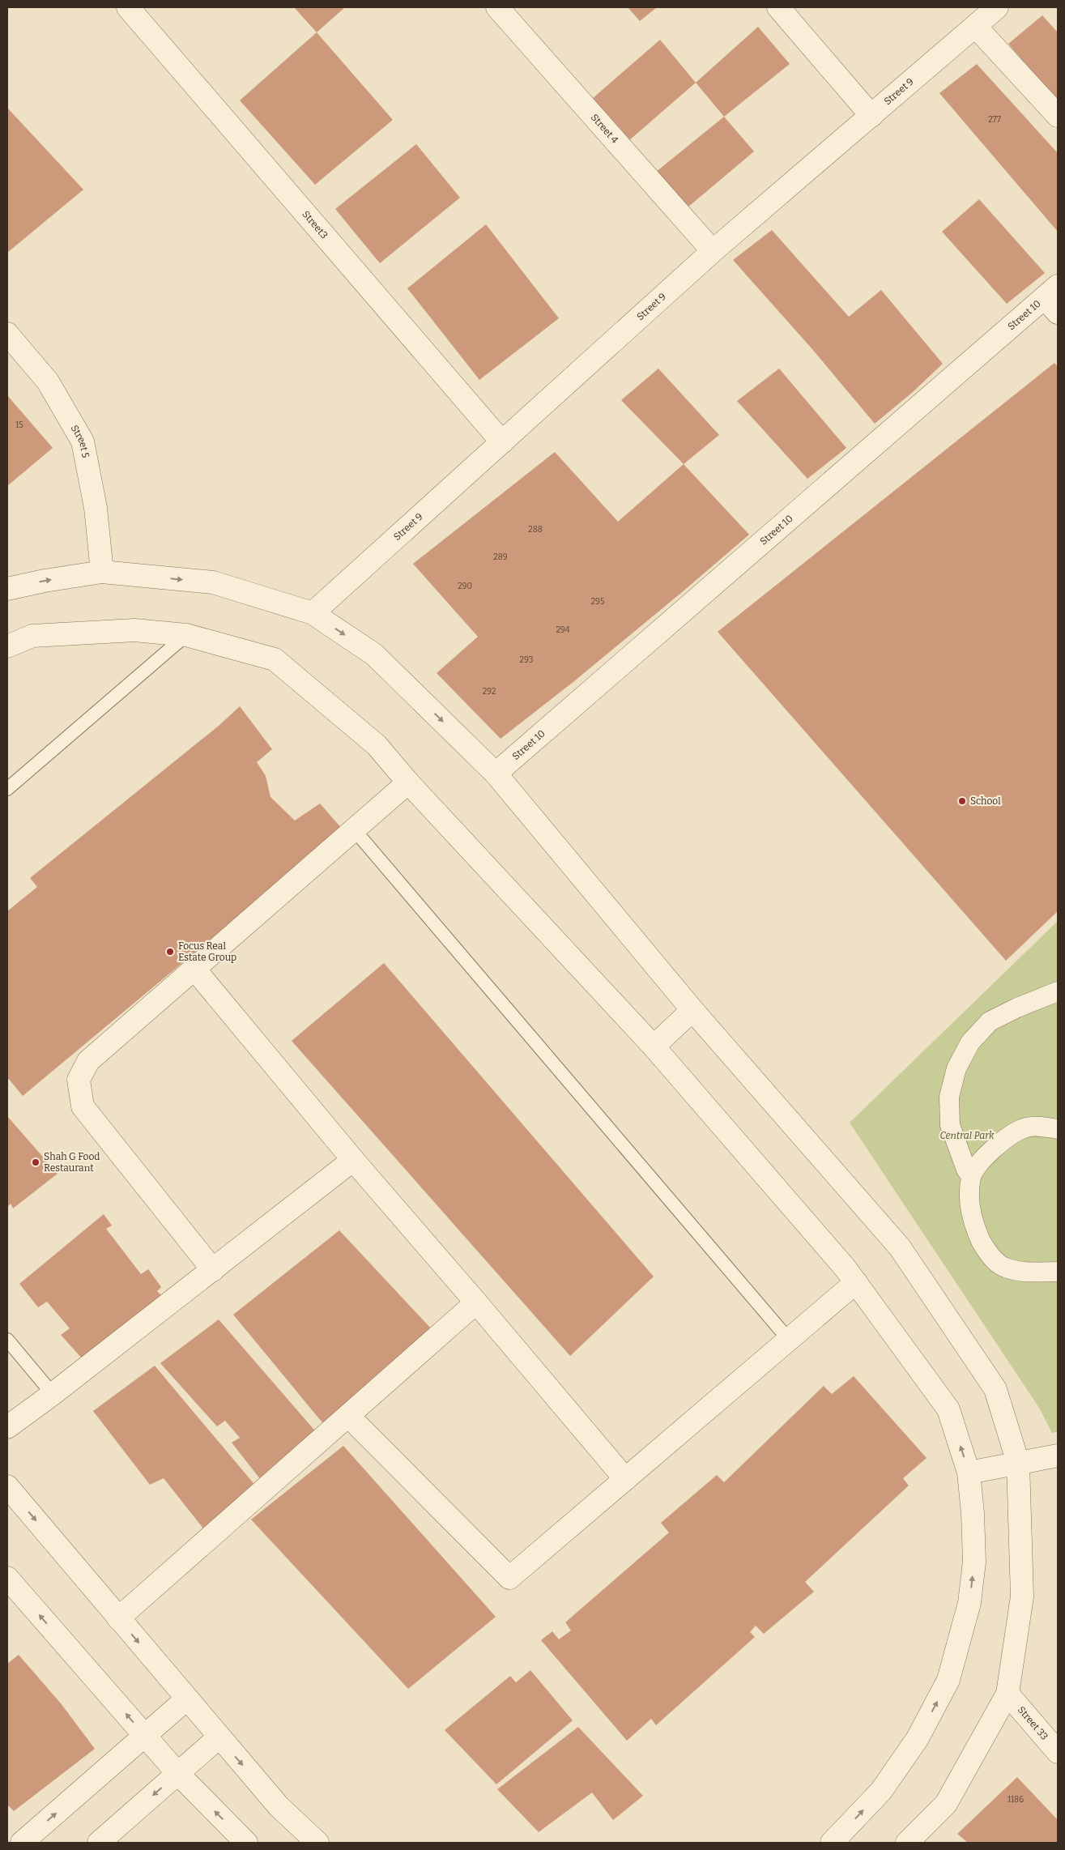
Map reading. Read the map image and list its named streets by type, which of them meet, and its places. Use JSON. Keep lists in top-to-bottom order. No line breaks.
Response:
{"streets":{"street":["Street 9","Street 4","Street3","Street 10","Street 5","Street 33"]},"crossings":[["Street 9","Street 4"],["Street 9","Street3"]],"parks":["Central Park"],"places":["School","Focus Real Estate Group","Shah G Food Restaurant"],"house_numbers":["277","15","288","289","290","295","294","293","292","1186"]}
